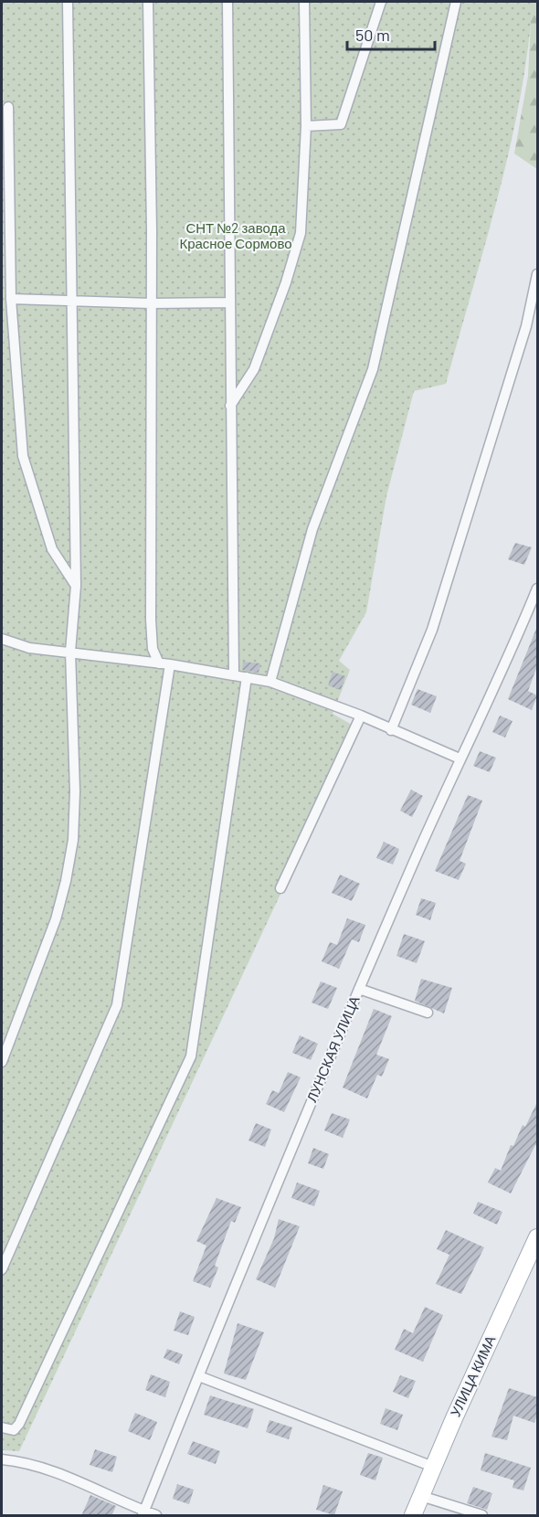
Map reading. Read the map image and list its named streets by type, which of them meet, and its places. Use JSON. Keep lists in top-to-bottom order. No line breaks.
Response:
{"streets":{"main road":["УЛИЦА КИМА"],"street":["ЛУНСКАЯ УЛИЦА"]},"parks":["СНТ №2 завода Красное Сормово"],"scale_bar":"50 m"}
